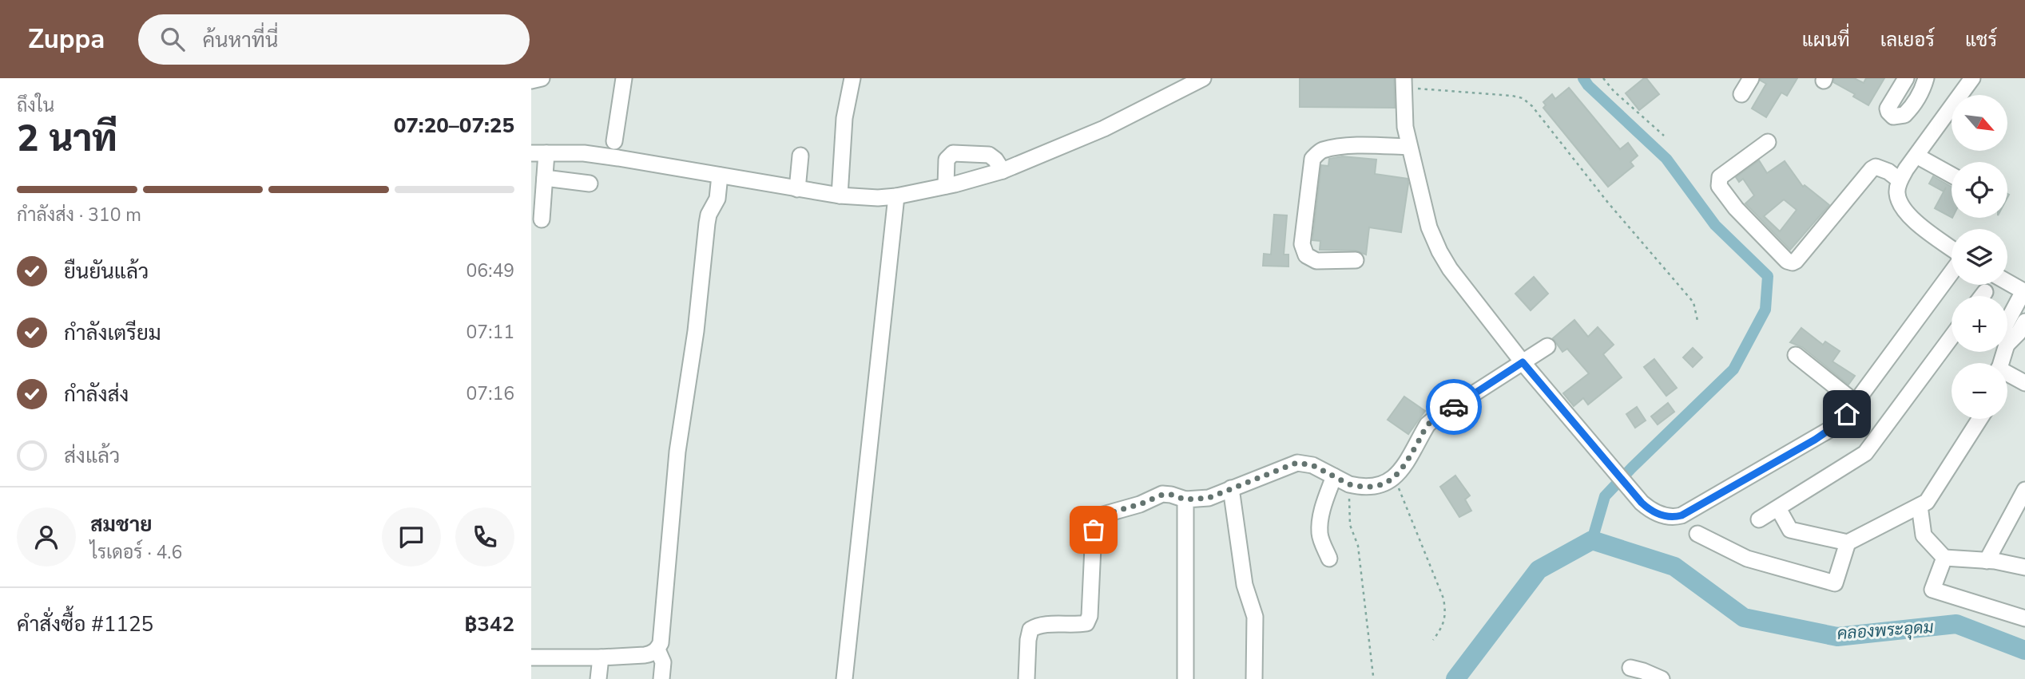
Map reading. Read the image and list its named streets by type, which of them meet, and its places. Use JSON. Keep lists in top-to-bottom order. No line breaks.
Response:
{"water":["คลองพระอุดม"],"north":"bottom right","page":{"header":"Zuppa","search":"ค้นหาที่นี่","nav":["แผนที่","เลเยอร์","แชร์"],"heading":["2 นาที","ถึงใน","07:20–07:25"],"panel":["สมชาย","ไรเดอร์ · 4.6","คำสั่งซื้อ #1125","฿342"],"map_buttons":["+","−"],"bar":"กำลังส่ง · 310 m","list":[["ยืนยันแล้ว","06:49"],["กำลังเตรียม","07:11"],["กำลังส่ง","07:16"],"ส่งแล้ว"]}}
